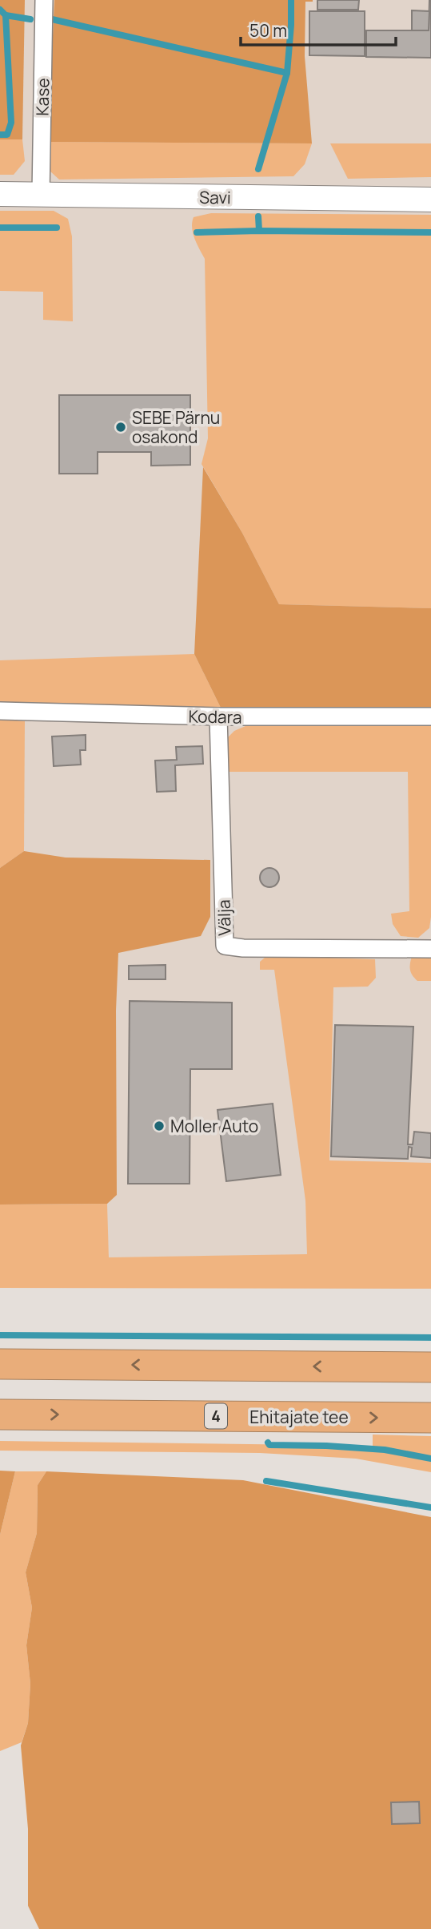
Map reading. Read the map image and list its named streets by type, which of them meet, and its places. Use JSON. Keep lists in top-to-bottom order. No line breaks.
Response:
{"streets":{"highway":["4","Ehitajate tee"],"street":["Kase","Savi","Kodara","Välja"]},"crossings":[["Kase","Savi"],["Kodara","Välja"]],"places":["SEBE Pärnu osakond","Moller Auto"],"scale_bar":"50 m"}
